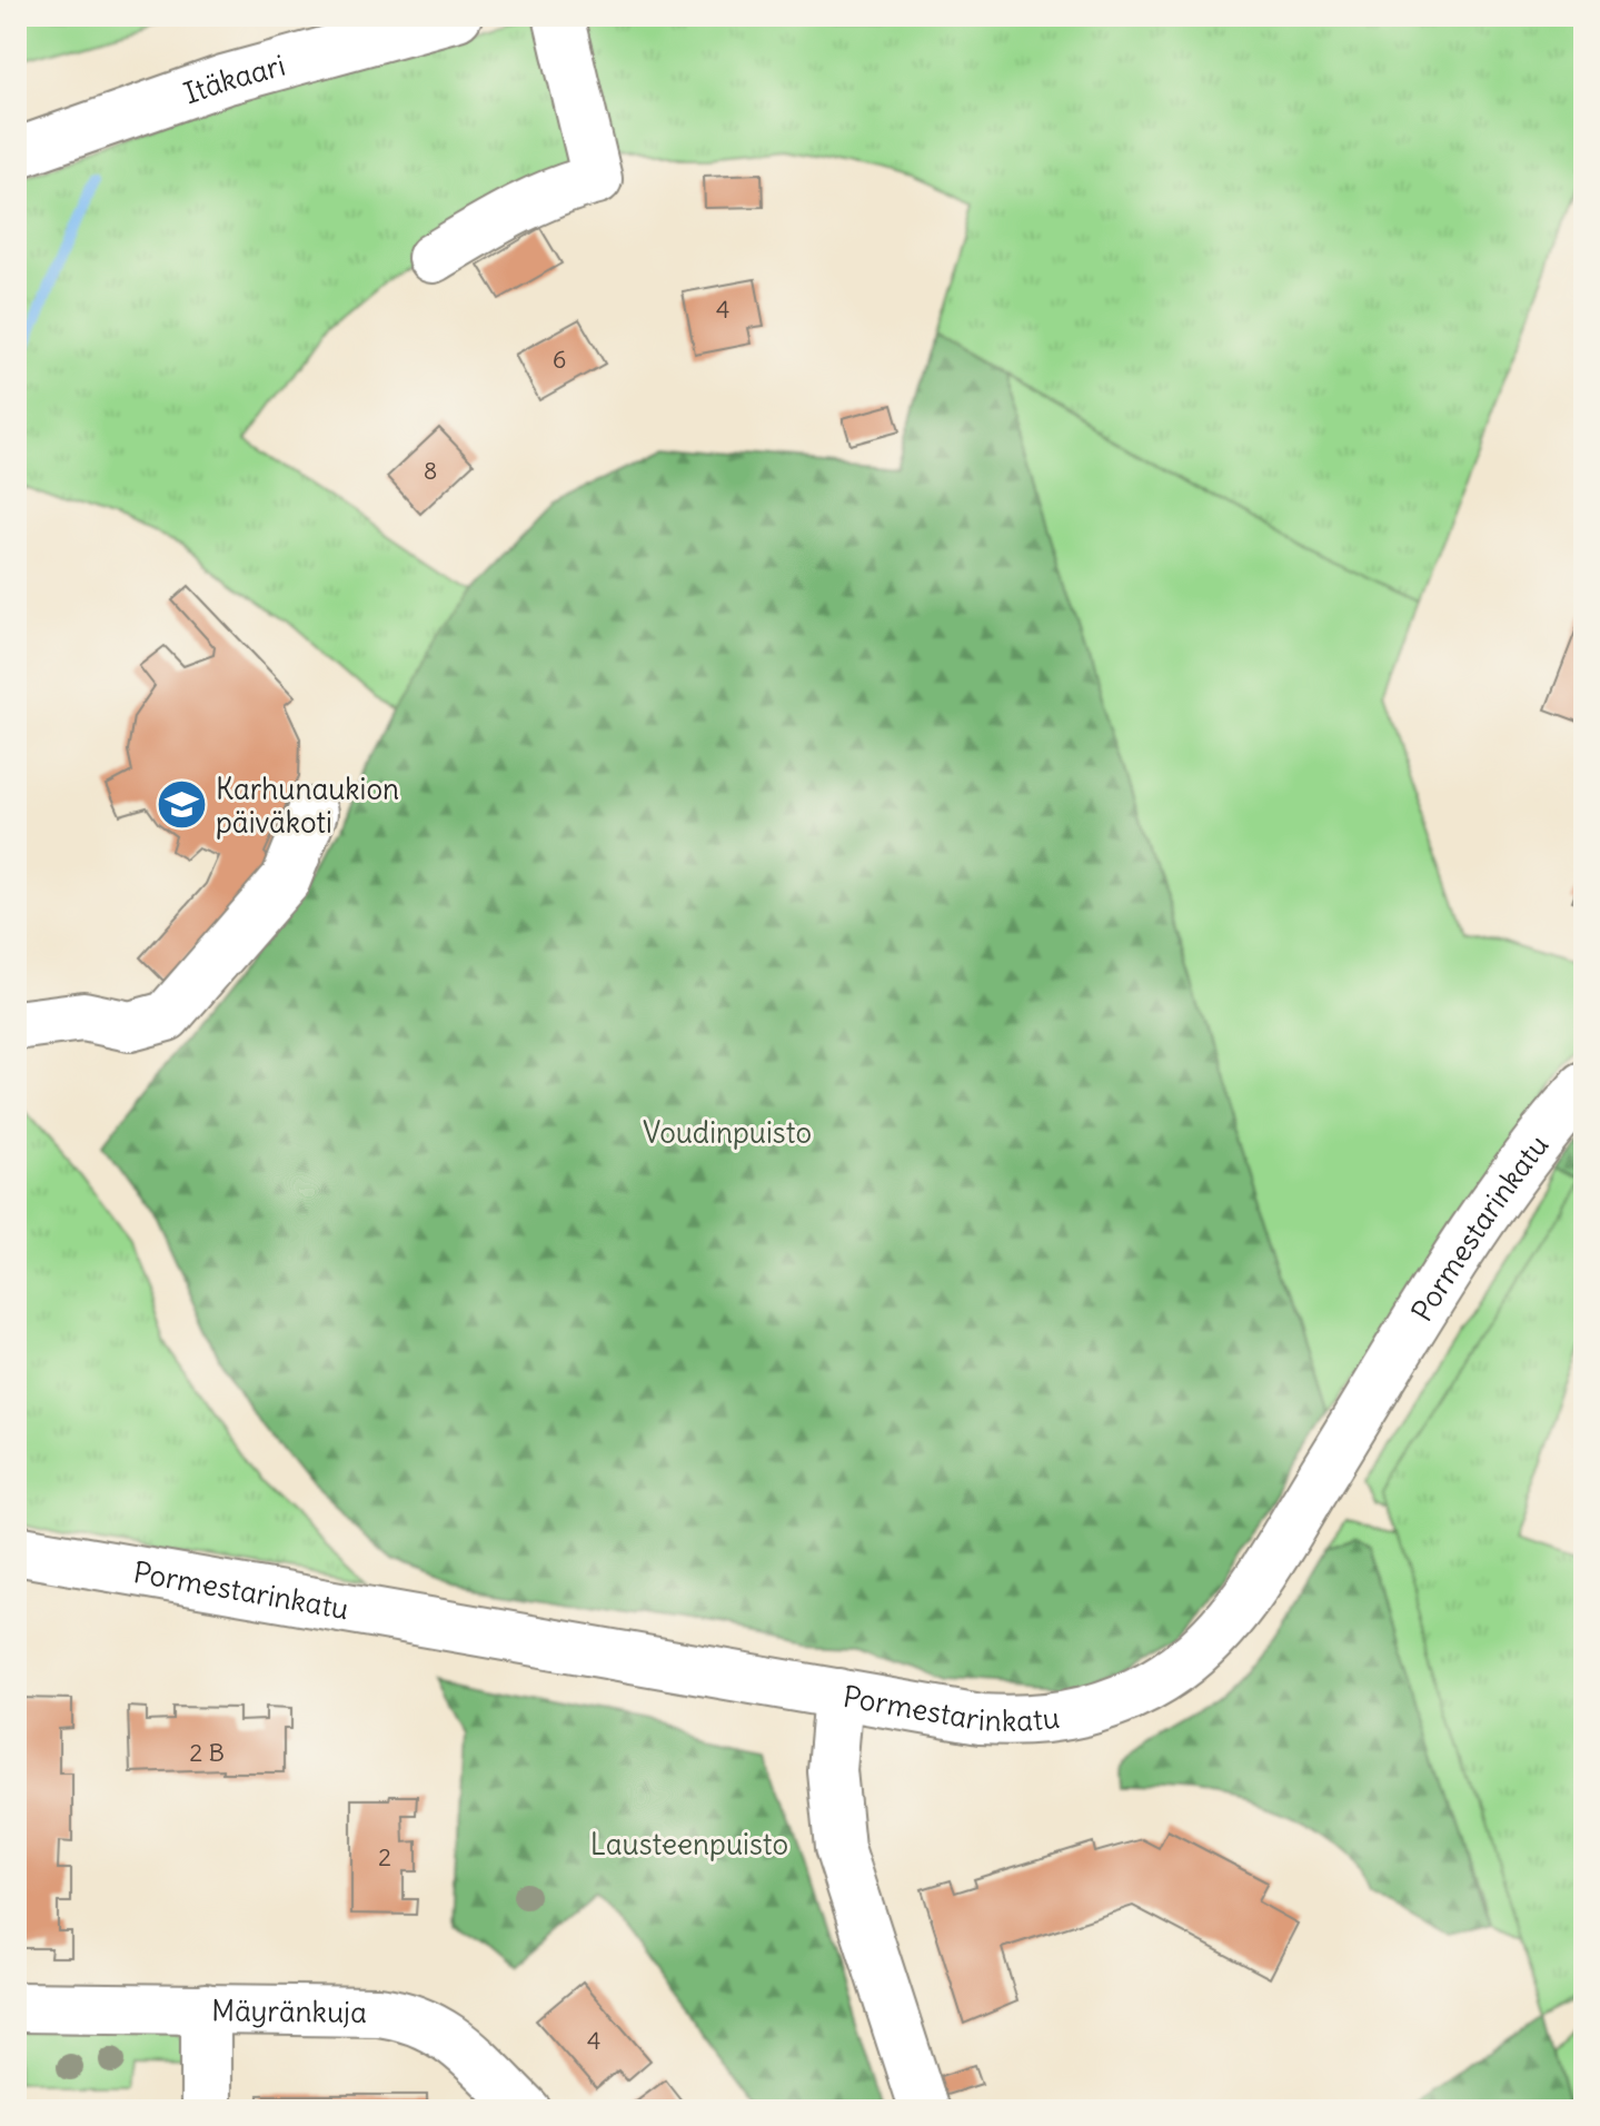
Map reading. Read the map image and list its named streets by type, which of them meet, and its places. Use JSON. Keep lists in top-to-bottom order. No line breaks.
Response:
{"streets":{"street":["Itäkaari","Pormestarinkatu","Mäyränkuja"]},"parks":["Voudinpuisto","Lausteenpuisto"],"places":{"school or university":["Karhunaukion päiväkoti"]},"house_numbers":["4","6","8","2 B","2","4"]}
